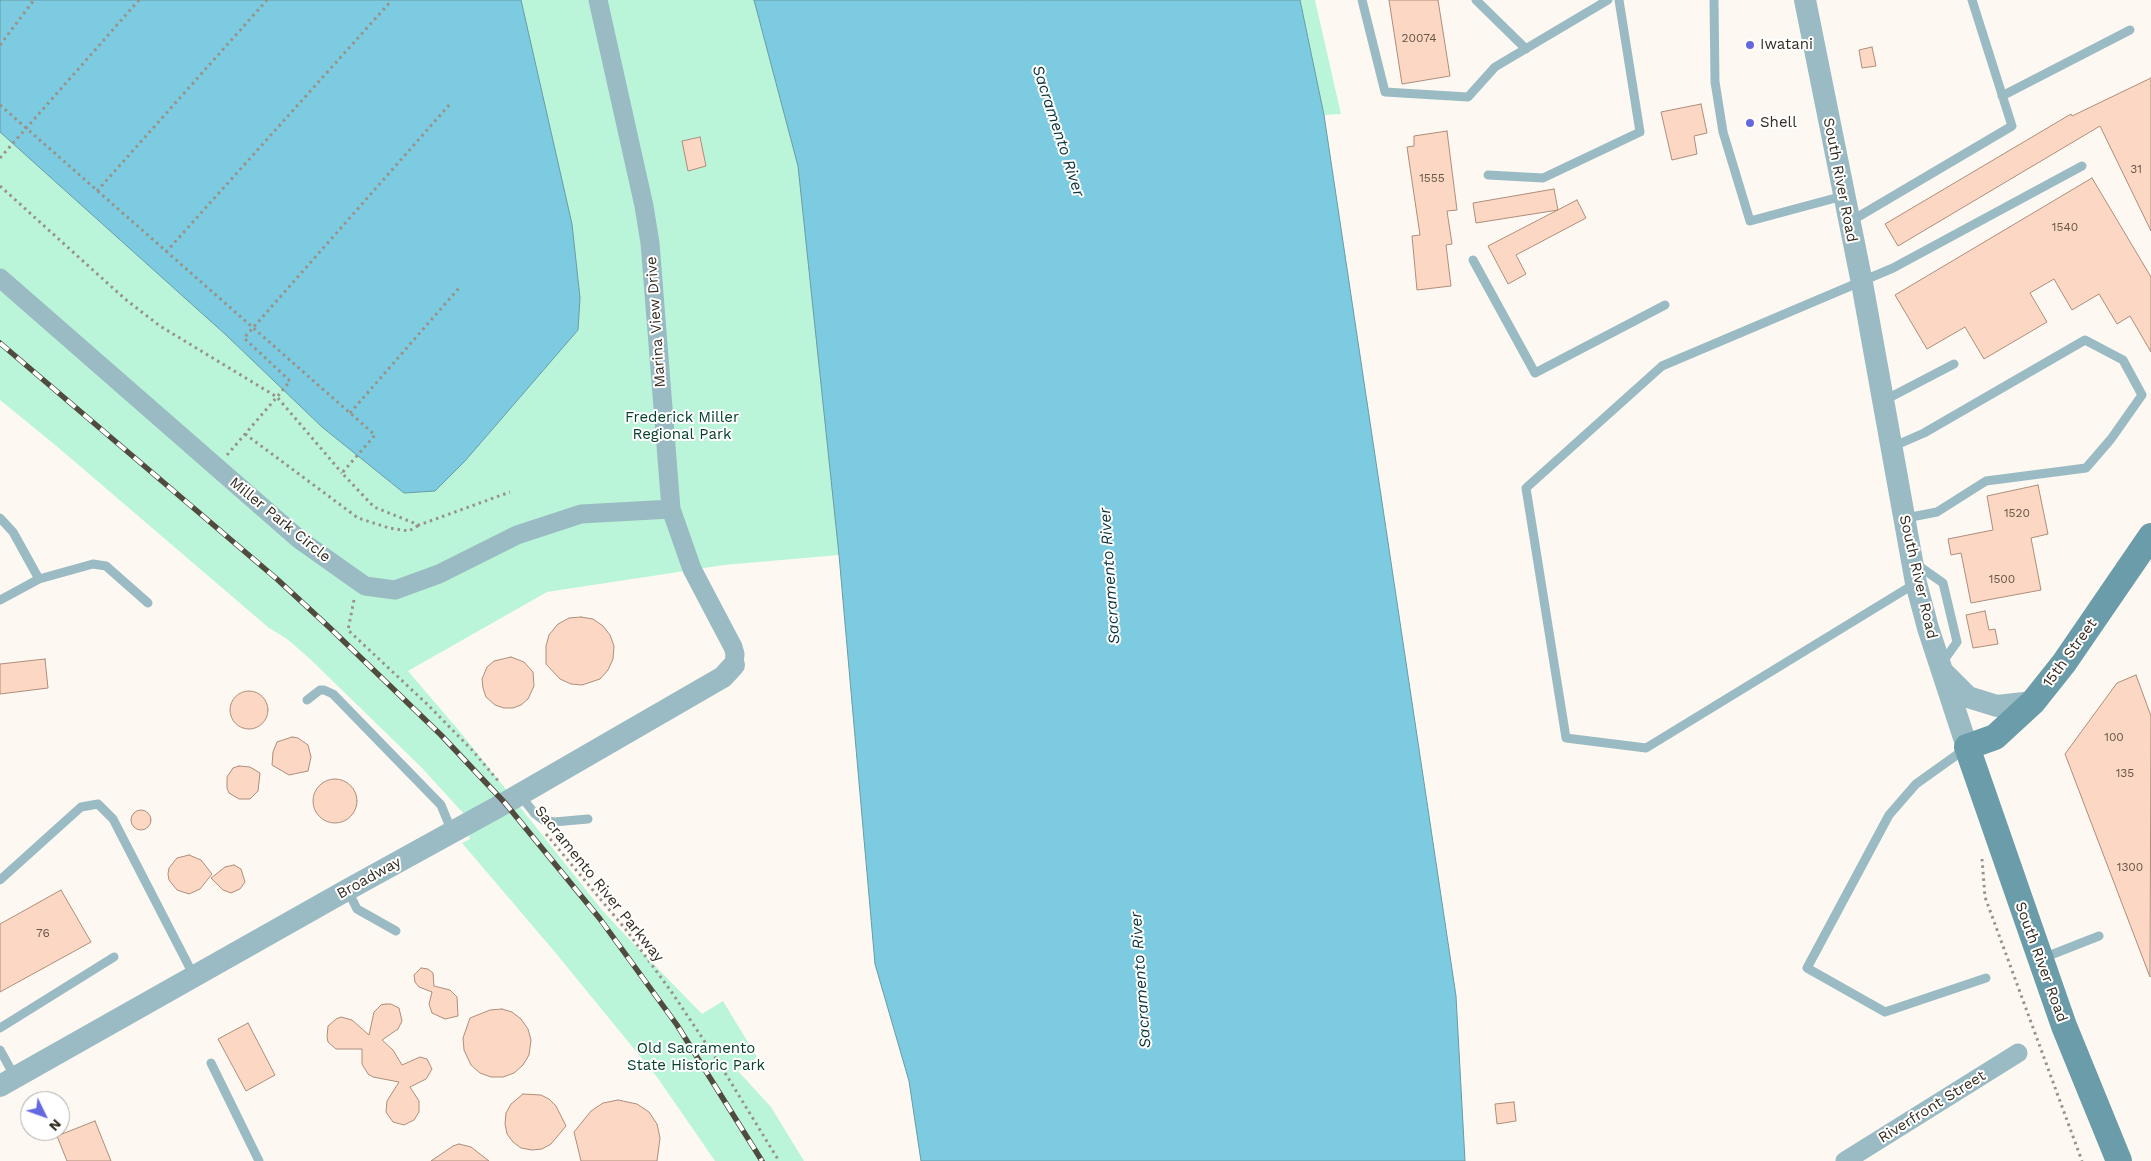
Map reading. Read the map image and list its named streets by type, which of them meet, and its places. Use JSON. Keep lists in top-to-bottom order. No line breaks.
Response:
{"streets":{"main road":["South River Road","15th Street"],"street":["Marina View Drive","Miller Park Circle","Broadway","Riverfront Street"],"path":["Sacramento River Parkway"]},"crossings":[["South River Road","15th Street"],["Marina View Drive","Miller Park Circle"],["Marina View Drive","Broadway"]],"water":["Sacramento River"],"parks":["Frederick Miller Regional Park","Old Sacramento State Historic Park"],"places":["Iwatani","Shell"],"house_numbers":["20074","31","1555","1540","1520","1500","100","135","1300","76"],"north":"bottom right"}
